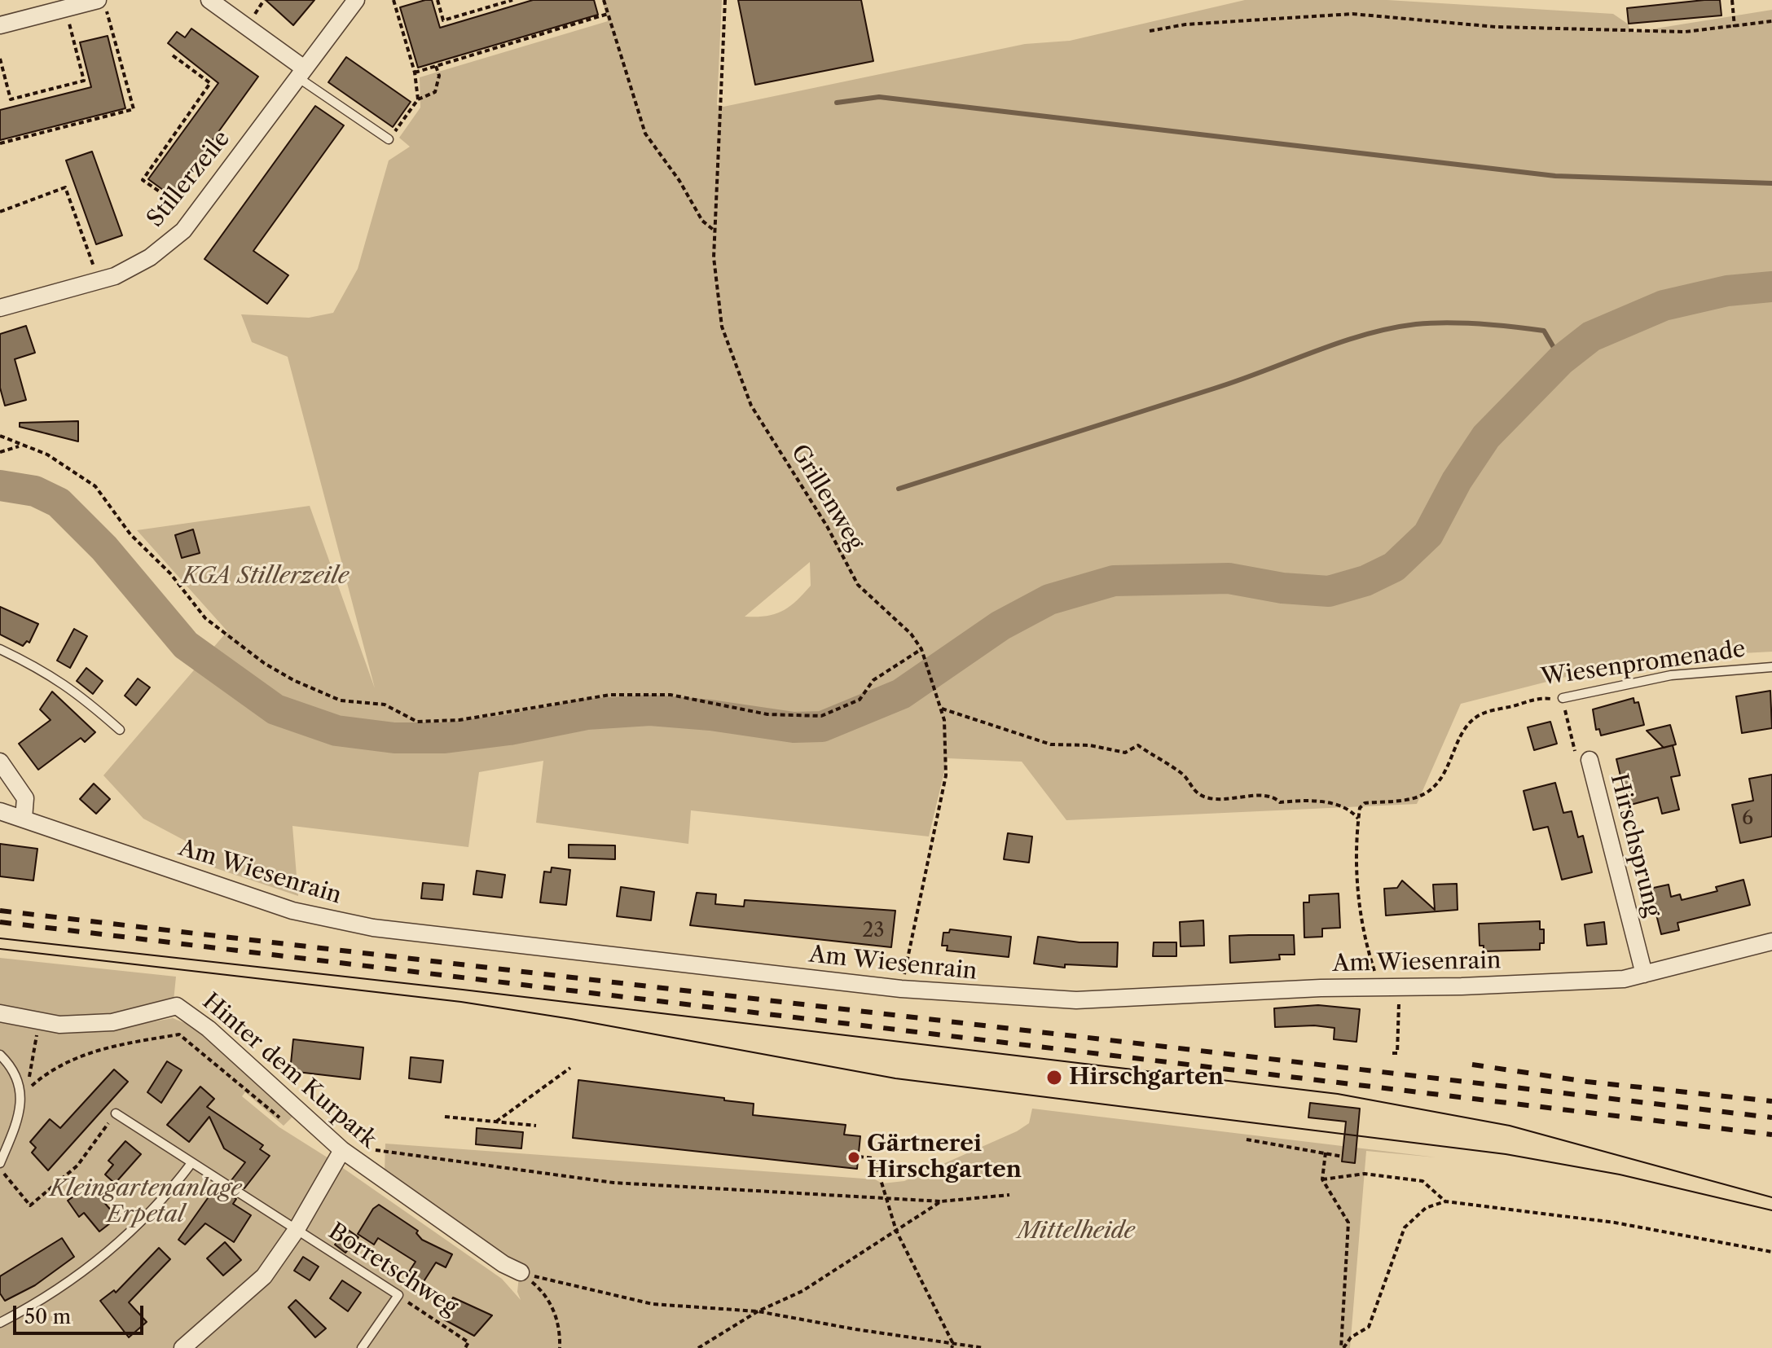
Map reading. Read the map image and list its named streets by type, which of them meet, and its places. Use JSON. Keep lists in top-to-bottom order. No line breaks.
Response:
{"streets":{"street":["Stillerzeile","Hirschsprung","Am Wiesenrain","Hinter dem Kurpark"],"lane":["Wiesenpromenade","Borretschweg"],"path":["Grillenweg"]},"crossings":[["Grillenweg","Am Wiesenrain"],["Wiesenpromenade","Hirschsprung"],["Hirschsprung","Am Wiesenrain"]],"parks":["KGA Stillerzeile","Kleingartenanlage Erpetal","Mittelheide"],"places":["Hirschgarten","Gärtnerei Hirschgarten"],"house_numbers":["6","23"],"scale_bar":"50 m"}
